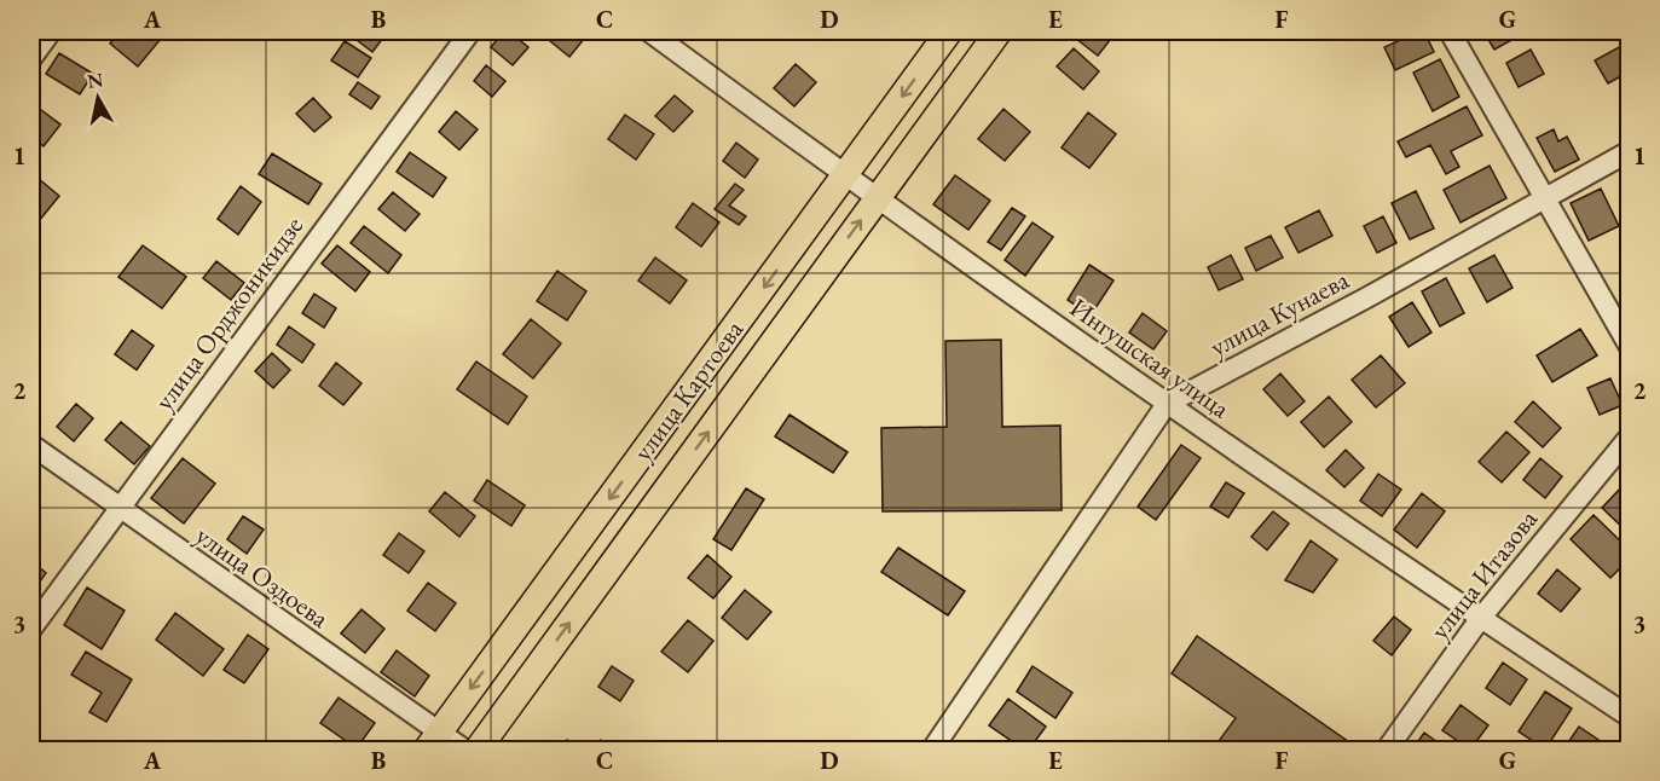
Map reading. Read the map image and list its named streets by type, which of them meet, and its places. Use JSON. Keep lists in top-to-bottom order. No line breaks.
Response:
{"streets":{"main road":["улица Картоева"],"street":["улица Орджоникидзе","улица Кунаева","Ингушская улица","улица Итазова","улица Оздоева"]},"crossings":[["улица Орджоникидзе","улица Оздоева"],["улица Кунаева","Ингушская улица"],["Ингушская улица","улица Картоева"],["Ингушская улица","улица Итазова"],["улица Картоева","улица Оздоева"]],"north":"top","grid":{"columns":["A","B","C","D","E","F","G"],"rows":["1","2","3"]}}
